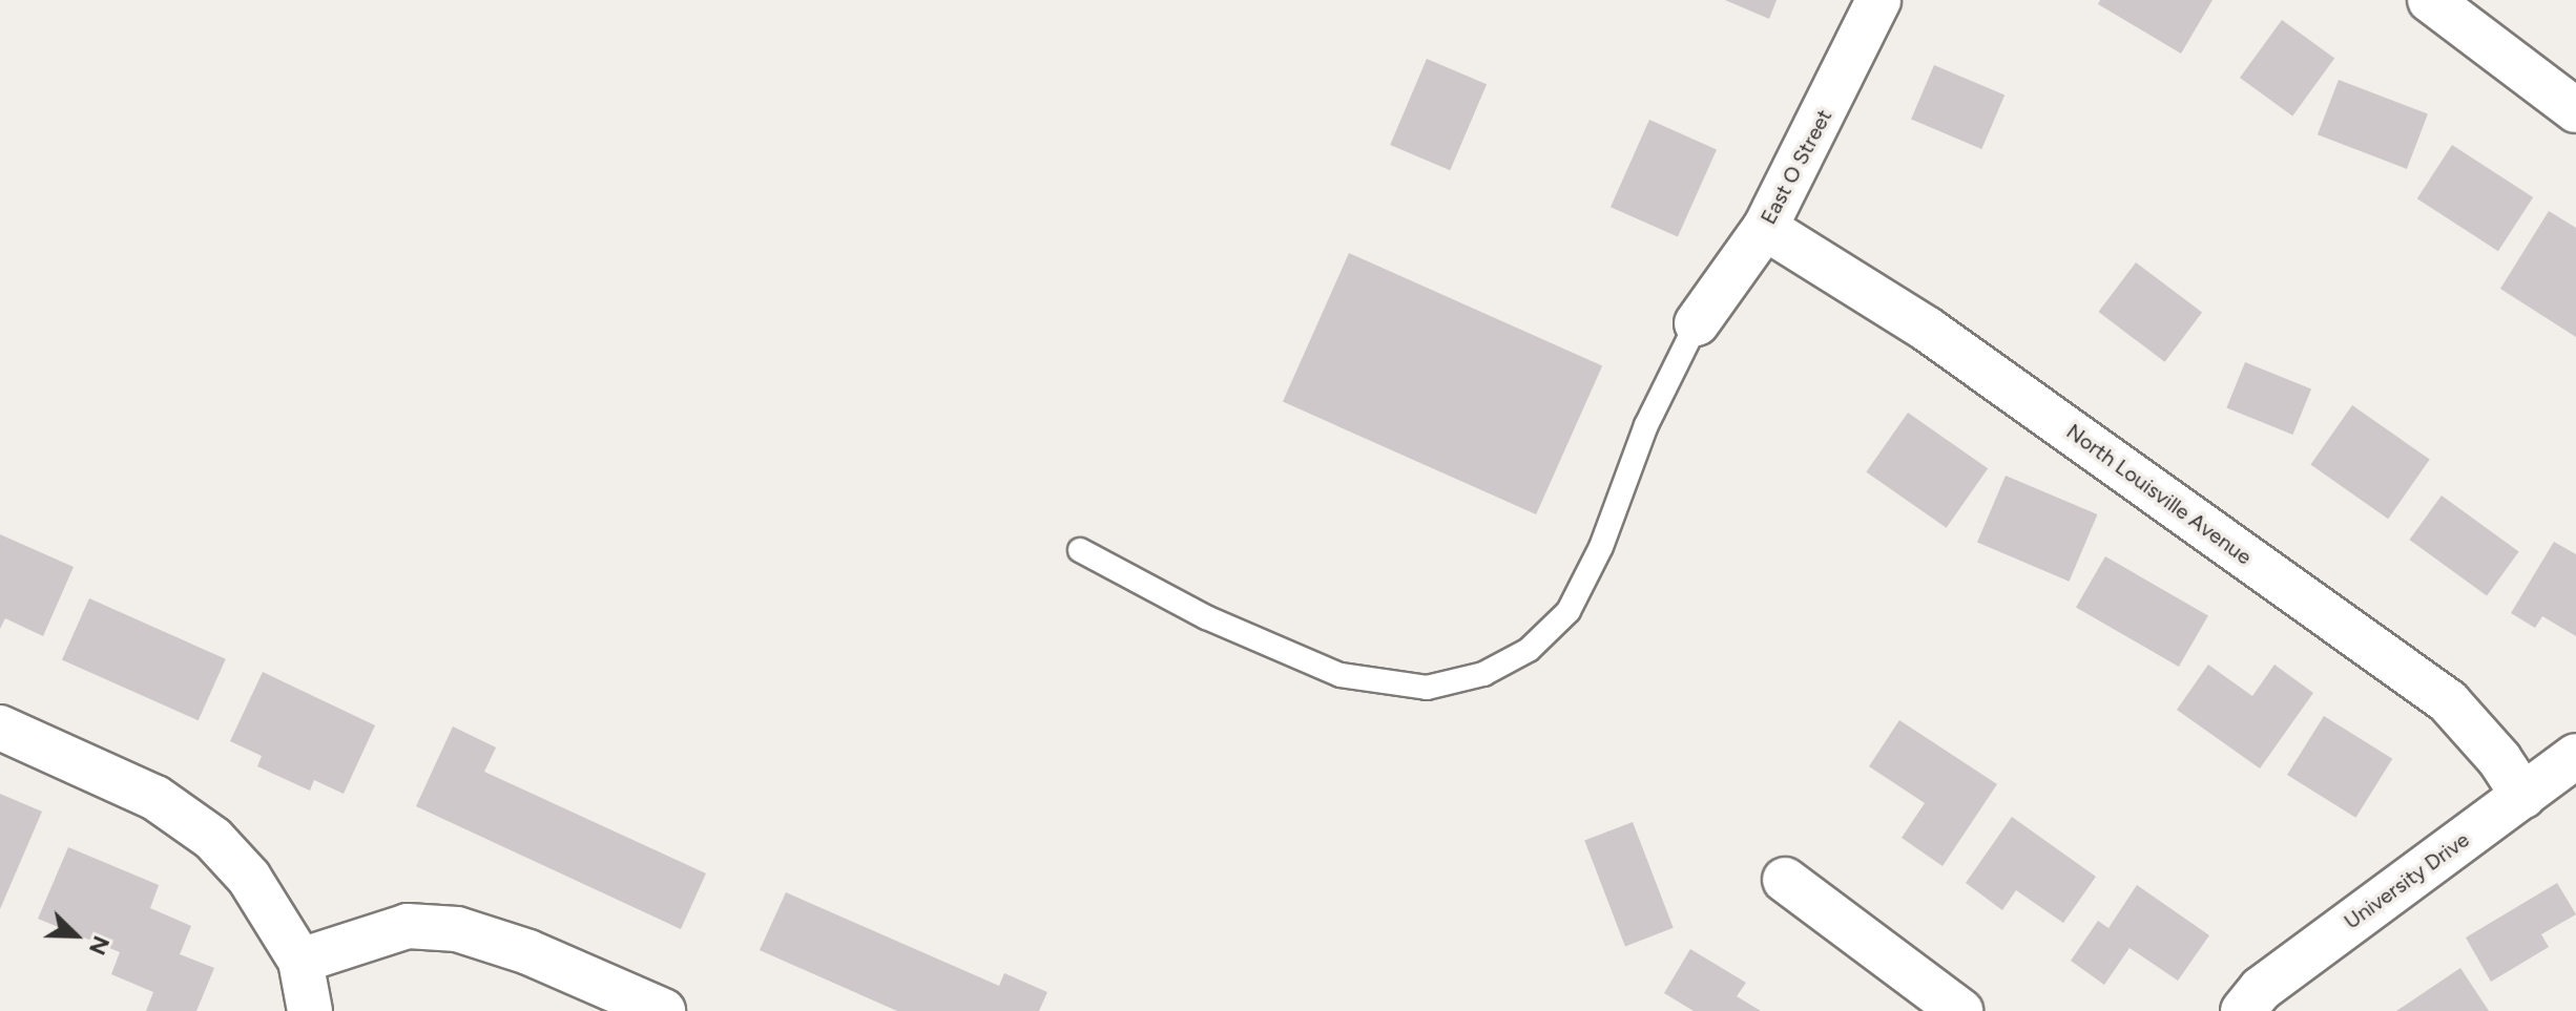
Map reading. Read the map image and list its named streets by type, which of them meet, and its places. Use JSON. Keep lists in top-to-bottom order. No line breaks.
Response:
{"streets":{"street":["East O Street","North Louisville Avenue","University Drive"]},"crossings":[["East O Street","North Louisville Avenue"],["North Louisville Avenue","University Drive"]],"north":"bottom right"}
